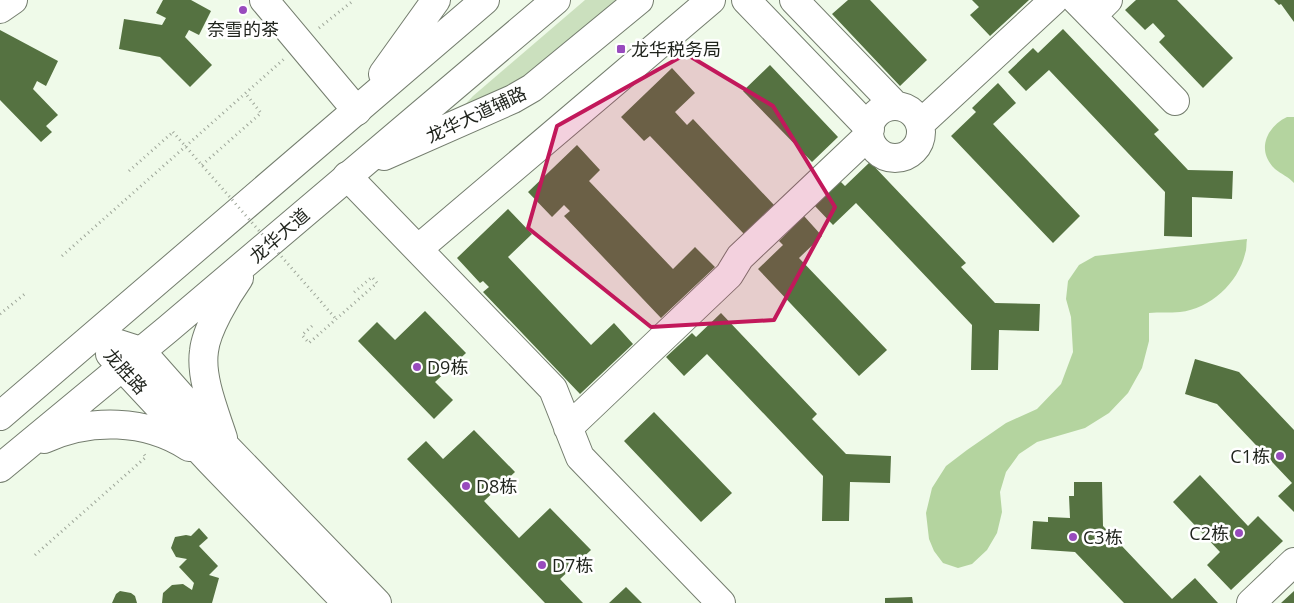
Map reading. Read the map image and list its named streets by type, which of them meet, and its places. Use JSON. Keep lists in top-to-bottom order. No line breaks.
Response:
{"streets":{"main road":["龙华大道辅路","龙华大道","龙胜路"]},"crossings":[["龙华大道辅路","龙华大道"],["龙华大道","龙胜路"]],"places":{"other":["奈雪的茶","D9栋","C1栋","D8栋","C2栋","C3栋","D7栋"],"transit":["龙华税务局"]}}
